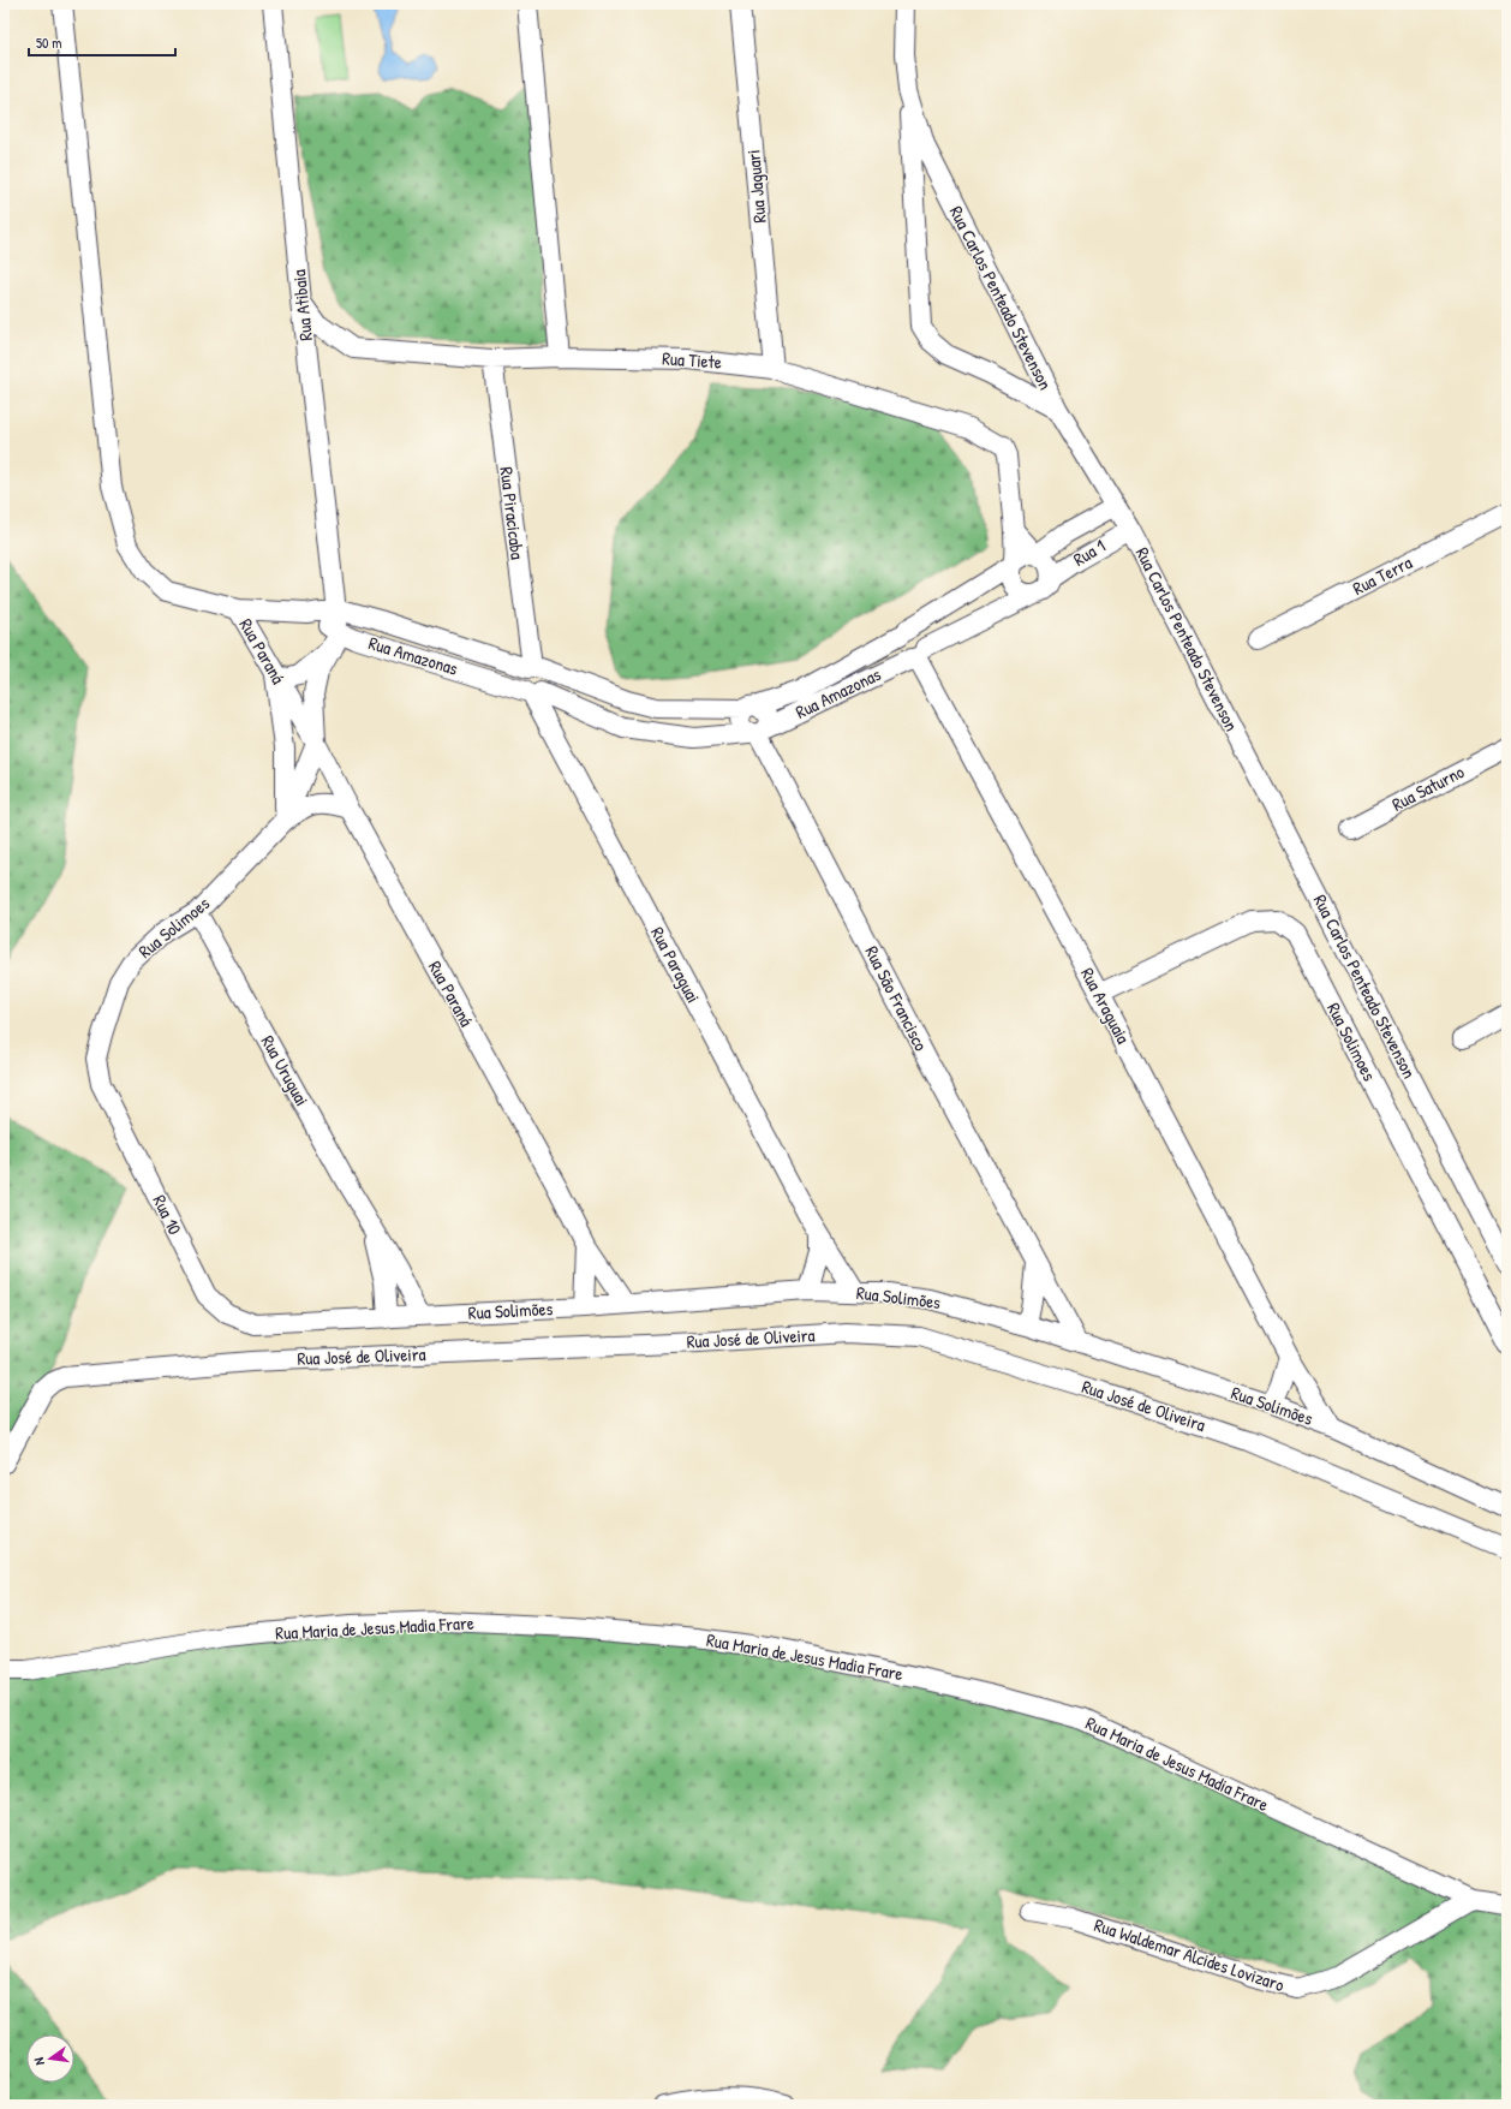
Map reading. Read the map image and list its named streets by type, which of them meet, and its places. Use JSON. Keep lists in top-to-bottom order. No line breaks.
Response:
{"streets":{"street":["Rua Jaguari","Rua Carlos Penteado Stevenson","Rua Atibaia","Rua Tiete","Rua Piracicaba","Rua 1","Rua Terra","Rua Paraná","Rua Amazonas","Rua Saturno","Rua Solimoes","Rua Paraguai","Rua São Francisco","Rua Araguaia","Rua Uruguai","Rua 10","Rua Solimões","Rua José de Oliveira","Rua Maria de Jesus Madia Frare","Rua Waldemar Alcides Lovizaro"]},"crossings":[["Rua Jaguari","Rua Tiete"],["Rua Carlos Penteado Stevenson","Rua 1"],["Rua Atibaia","Rua Tiete"],["Rua Atibaia","Rua Paraná"],["Rua Atibaia","Rua Amazonas"],["Rua Tiete","Rua Piracicaba"],["Rua Tiete","Rua 1"],["Rua Tiete","Rua Amazonas"],["Rua Piracicaba","Rua Amazonas"],["Rua 1","Rua Amazonas"],["Rua Paraná","Rua Amazonas"],["Rua Paraná","Rua Solimoes"],["Rua Paraná","Rua Solimões"],["Rua Amazonas","Rua Paraguai"],["Rua Amazonas","Rua São Francisco"],["Rua Amazonas","Rua Araguaia"],["Rua Solimoes","Rua Araguaia"],["Rua Solimoes","Rua Uruguai"],["Rua Solimoes","Rua 10"],["Rua Paraguai","Rua Solimões"],["Rua São Francisco","Rua Solimões"],["Rua Araguaia","Rua Solimões"],["Rua Uruguai","Rua Solimões"],["Rua 10","Rua Solimões"],["Rua Maria de Jesus Madia Frare","Rua Waldemar Alcides Lovizaro"]],"scale_bar":"50 m","north":"left"}
